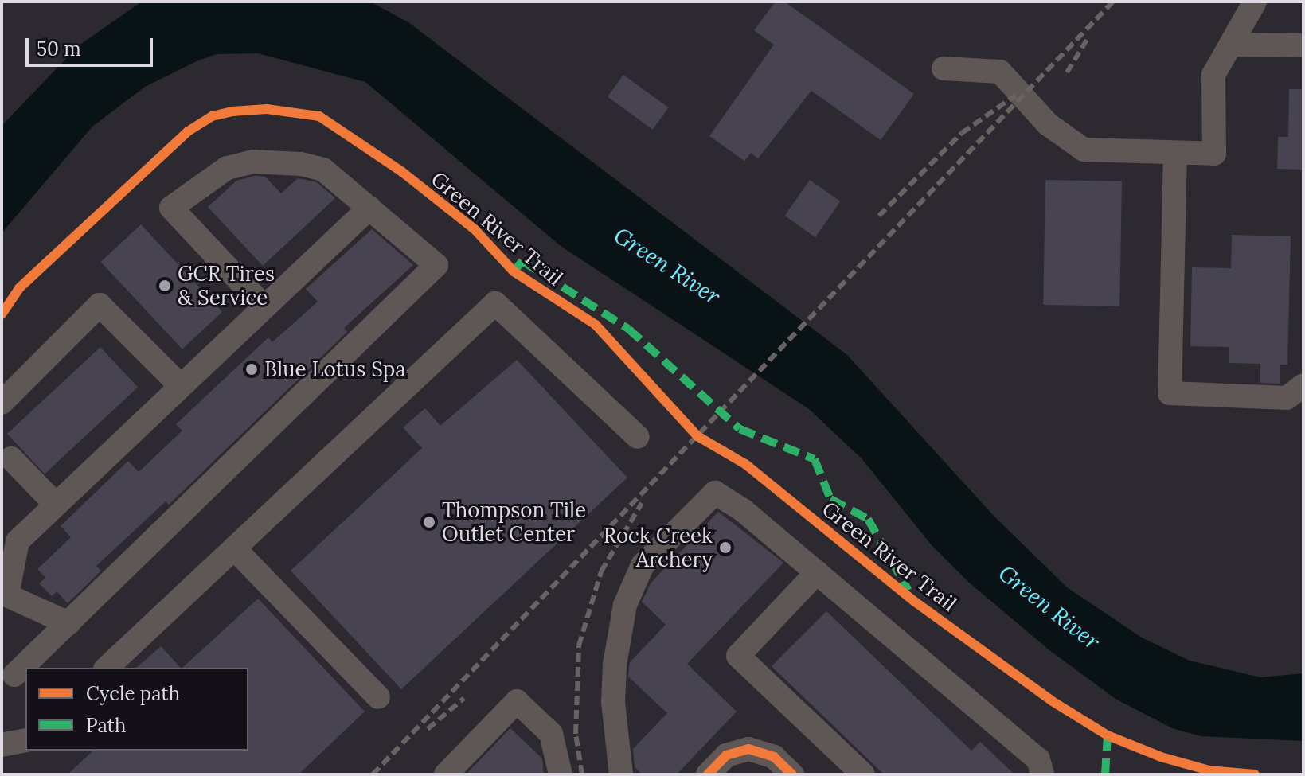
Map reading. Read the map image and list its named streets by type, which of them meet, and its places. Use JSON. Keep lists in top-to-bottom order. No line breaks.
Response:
{"streets":{"cycle path":["Green River Trail"]},"water":["Green River"],"places":["GCR Tires & Service","Blue Lotus Spa","Thompson Tile Outlet Center","Rock Creek Archery"],"legend":["Cycle path","Path"],"scale_bar":"50 m"}
